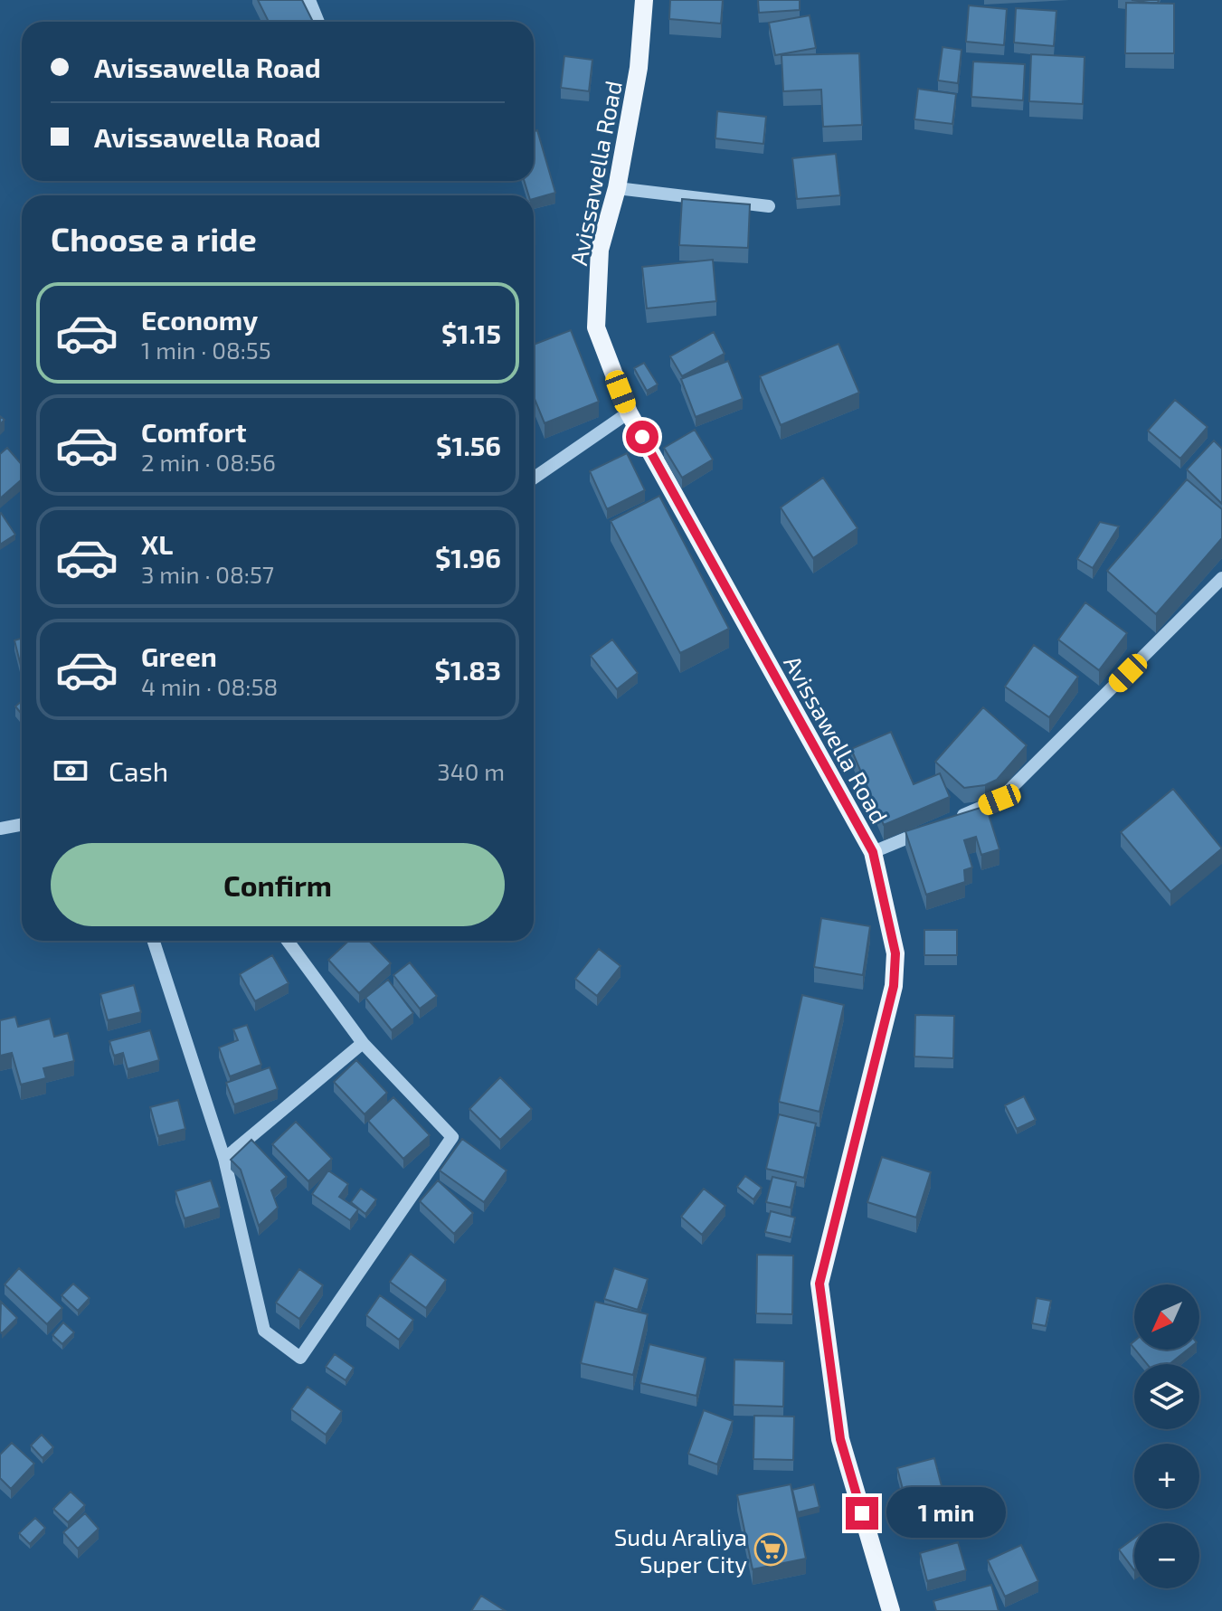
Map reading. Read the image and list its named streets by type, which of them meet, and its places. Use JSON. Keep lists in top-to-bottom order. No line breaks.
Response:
{"streets":{"main road":["Avissawella Road"]},"places":{"supermarket":["Sudu Araliya Super City"]},"north":"bottom left","page":{"banner":["Avissawella Road","Avissawella Road"],"heading":"Choose a ride","list":[{"name":"Economy","note":"1 min · 08:55","value":"$1.15"},{"name":"Comfort","note":"2 min · 08:56","value":"$1.56"},{"name":"XL","note":"3 min · 08:57","value":"$1.96"},{"name":"Green","note":"4 min · 08:58","value":"$1.83"}],"pay":["Cash","340 m"],"buttons":"Confirm","map_buttons":["+","−"],"bubble":"1 min"}}
